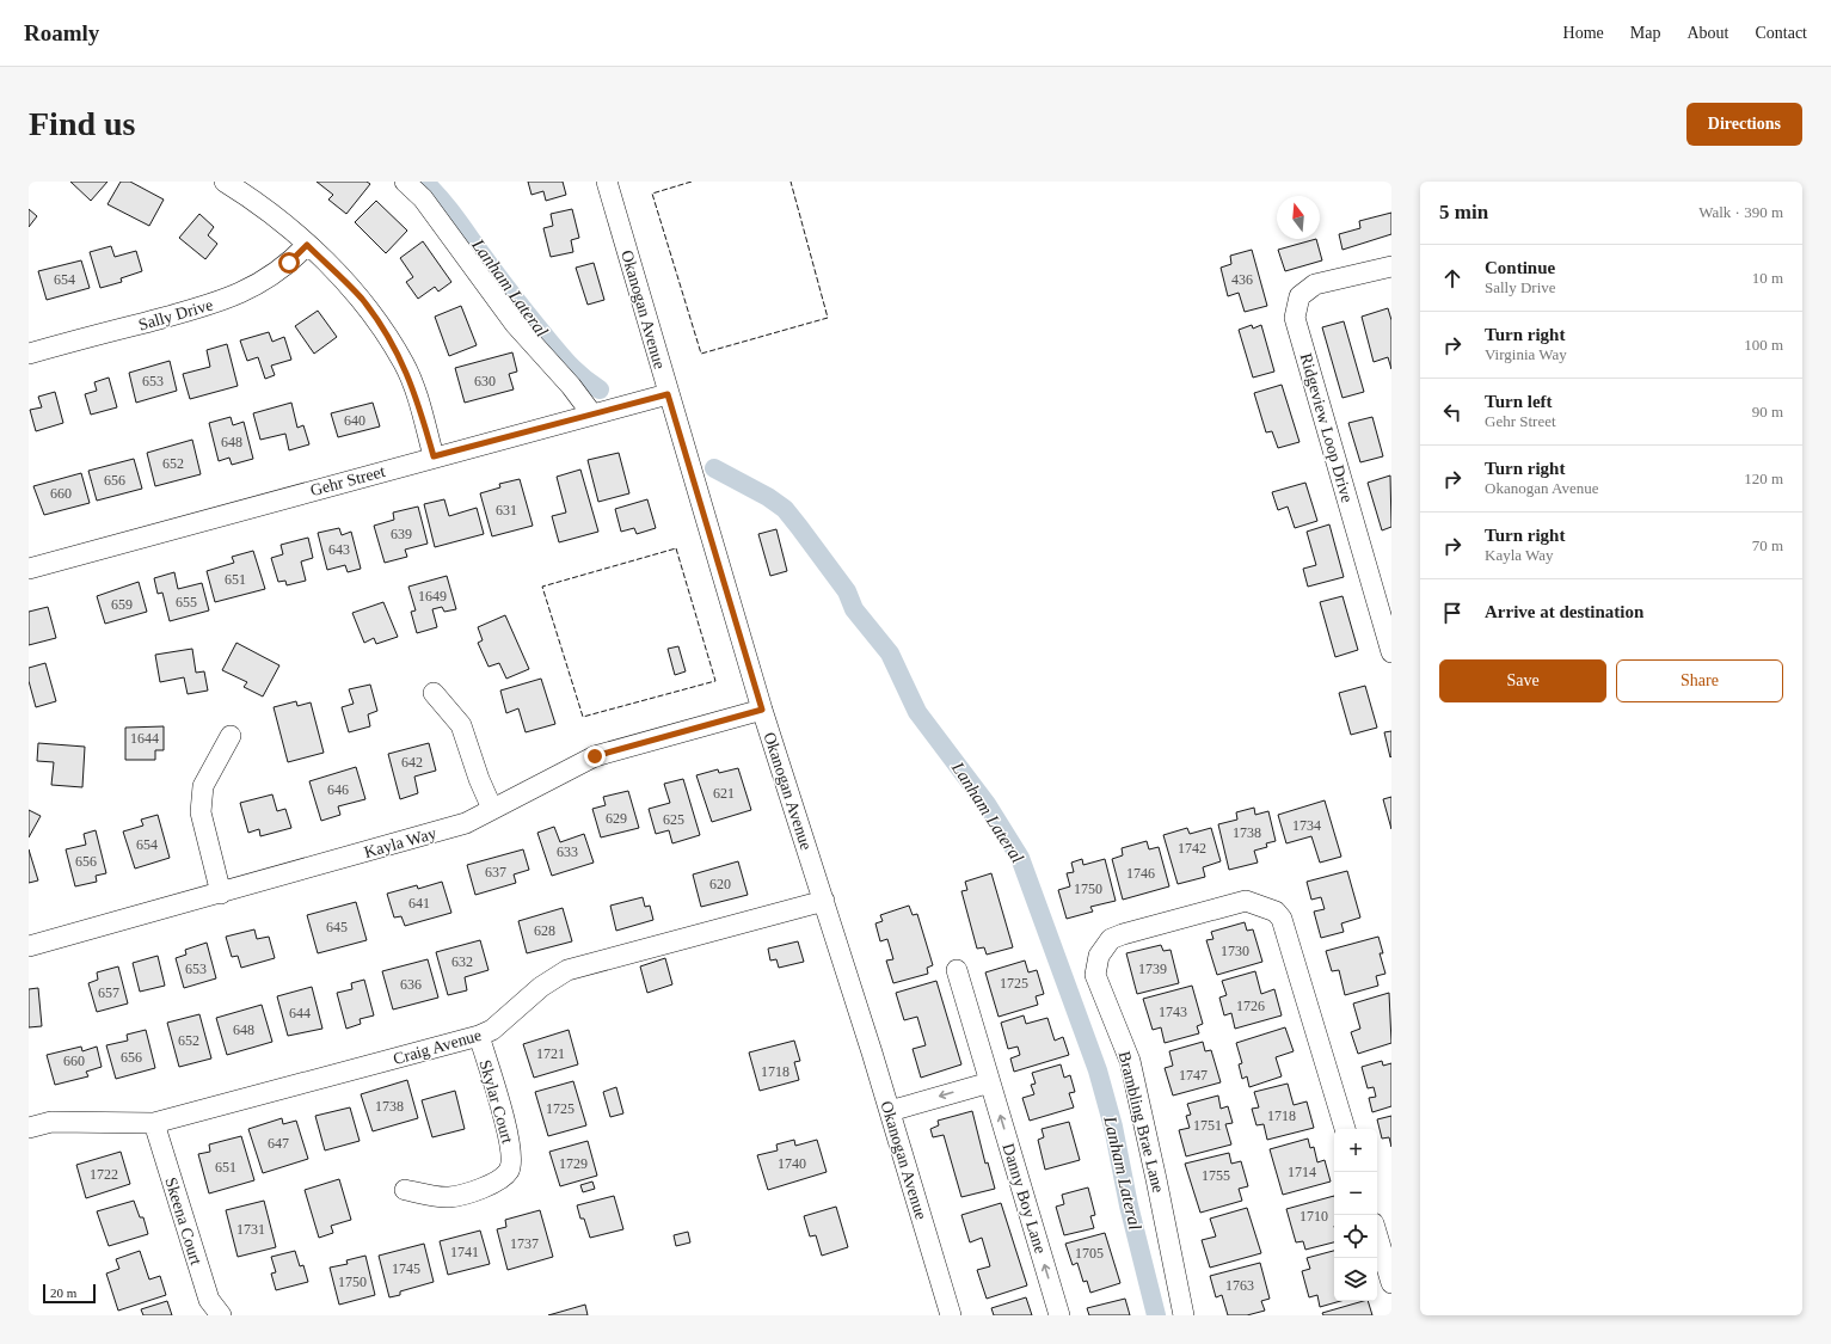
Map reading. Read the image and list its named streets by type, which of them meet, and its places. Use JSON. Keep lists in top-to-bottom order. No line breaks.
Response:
{"streets":{"street":["Okanogan Avenue","Sally Drive","Ridgeview Loop Drive","Gehr Street","Kayla Way","Craig Avenue","Skylar Court","Brambling Brae Lane","Danny Boy Lane","Skeena Court"]},"crossings":[["Okanogan Avenue","Gehr Street"],["Okanogan Avenue","Kayla Way"],["Okanogan Avenue","Craig Avenue"],["Craig Avenue","Skylar Court"],["Craig Avenue","Skeena Court"]],"one_way":["Danny Boy Lane"],"water":["Lanham Lateral"],"house_numbers":["654","436","653","630","640","648","652","656","660","631","639","643","651","1649","655","659","1644","642","646","621","629","625","1734","1738","654","1742","633","656","637","1746","620","1750","641","645","628","1730","632","653","1739","1725","636","657","1726","1743","644","648","652","1721","656","660","1718","1747","1738","1725","1718","1751","647","1729","1740","651","1714","1722","1755","1710","1731","1737","1741","1705","1745","1750","1763"],"scale_bar":"20 m","north":"top","page":{"header":"Roamly","nav":["Home","Map","About","Contact"],"buttons":["Directions",["Save","Share"]],"title":"Find us","heading":["5 min","Walk · 390 m"],"list":[["Continue","Sally Drive","10 m"],["Turn right","Virginia Way","100 m"],["Turn left","Gehr Street","90 m"],["Turn right","Okanogan Avenue","120 m"],["Turn right","Kayla Way","70 m"],"Arrive at destination"],"map_buttons":["+","−"],"scale":"20 m"}}
